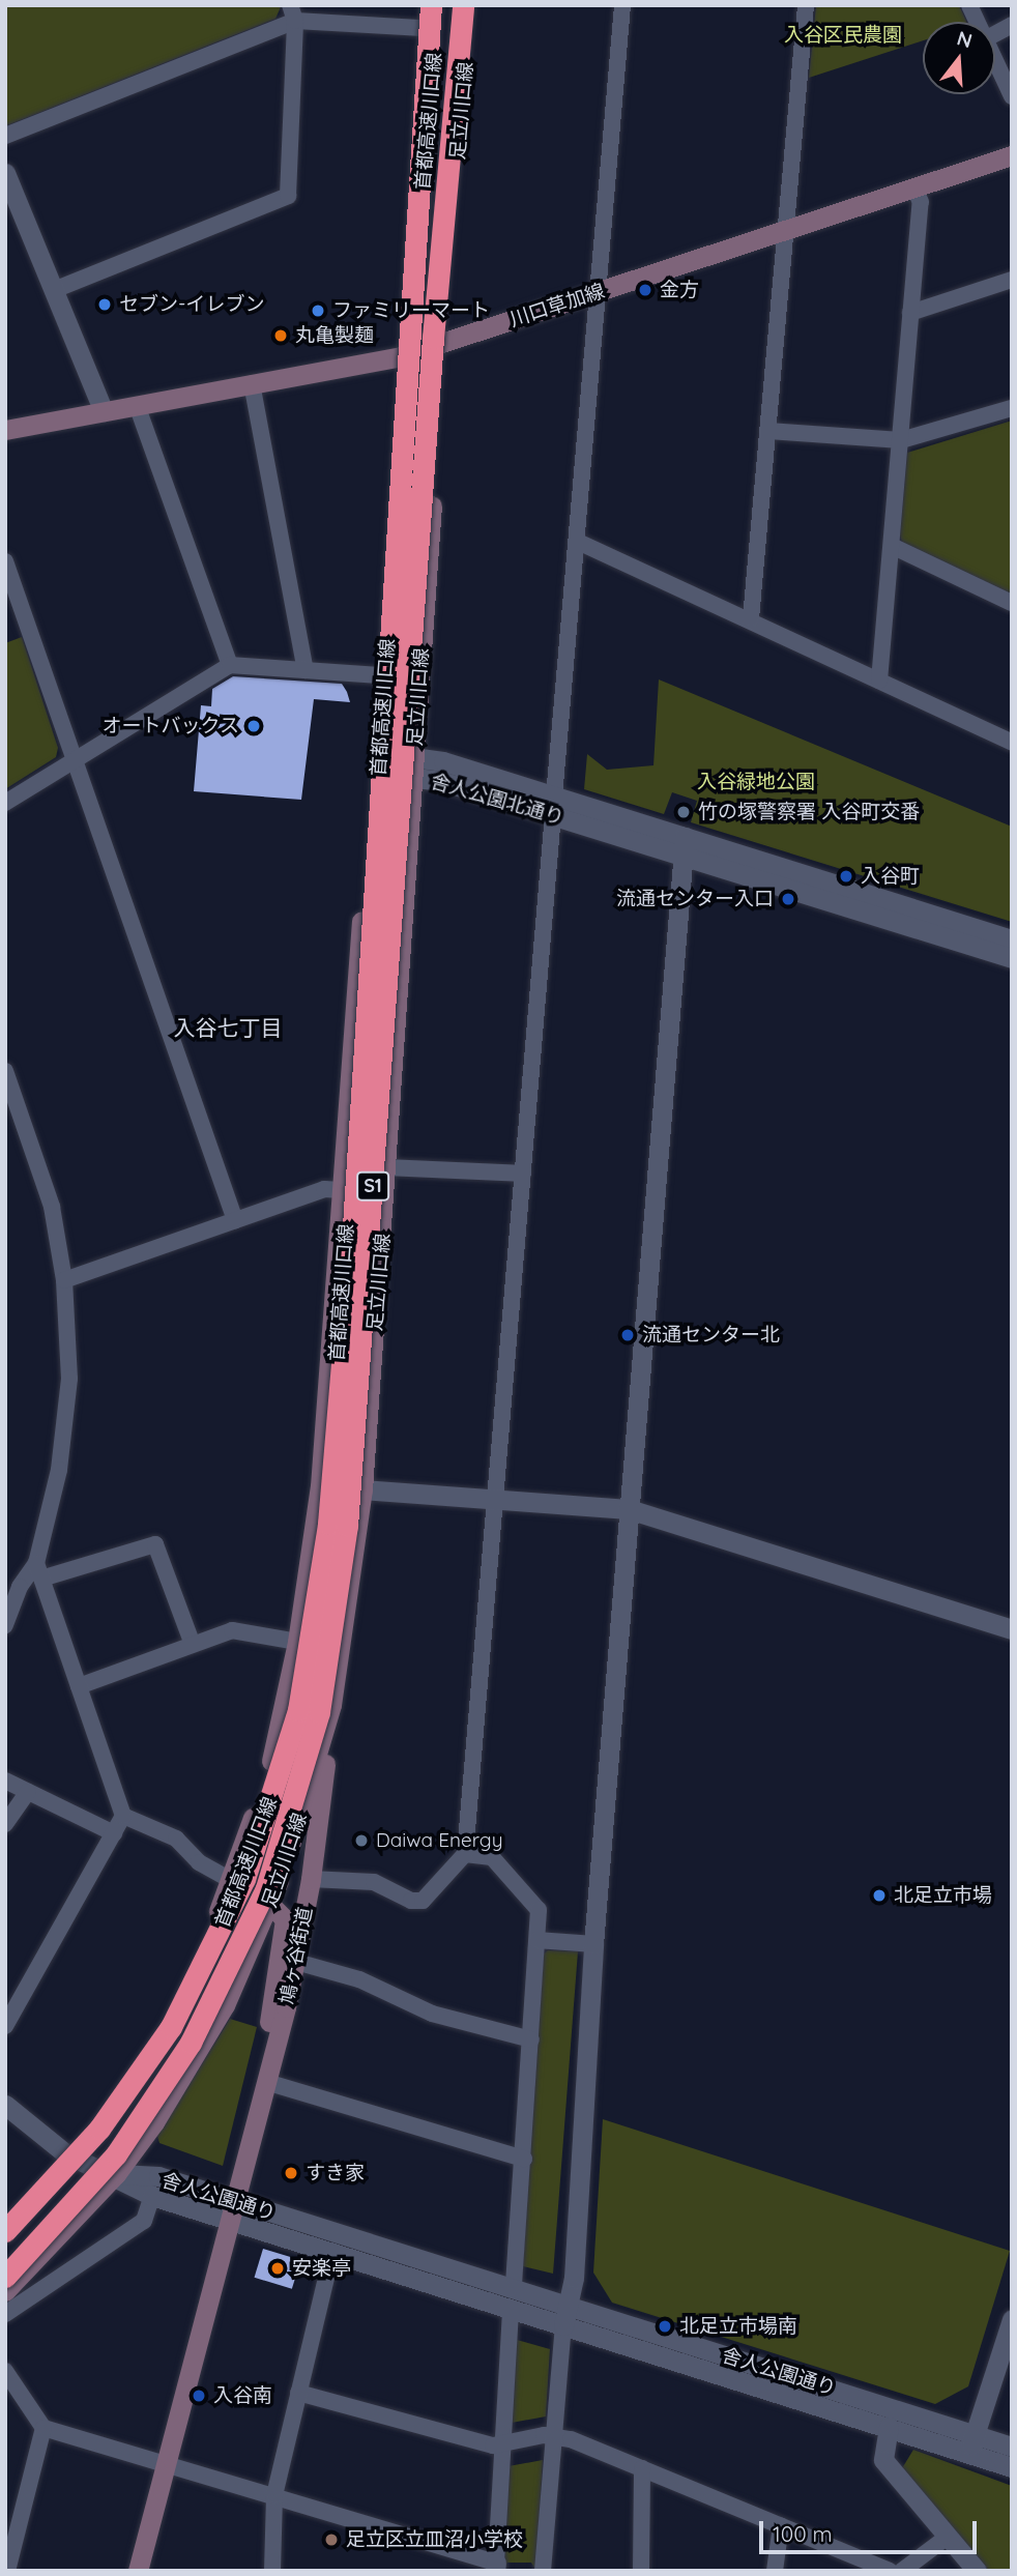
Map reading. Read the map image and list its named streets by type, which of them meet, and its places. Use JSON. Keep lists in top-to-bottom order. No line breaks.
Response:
{"streets":{"highway":["首都高速川口線","S1"],"main road":["足立川口線","川口草加線","鳩ヶ谷街道"],"street":["舎人公園北通り","舎人公園通り"]},"crossings":[["足立川口線","川口草加線"],["足立川口線","舎人公園北通り"],["足立川口線","鳩ヶ谷街道"],["足立川口線","舎人公園通り"],["鳩ヶ谷街道","舎人公園通り"]],"districts":["入谷七丁目"],"parks":["入谷区民農園","入谷緑地公園"],"places":["金方","セブン-イレブン","ファミリーマート","丸亀製麺","オートバックス","竹の塚警察署 入谷町交番","入谷町","流通センター入口","流通センター北","Daiwa Energy","北足立市場","すき家","安楽亭","北足立市場南","入谷南","足立区立皿沼小学校"],"scale_bar":"100 m","north":"top"}
